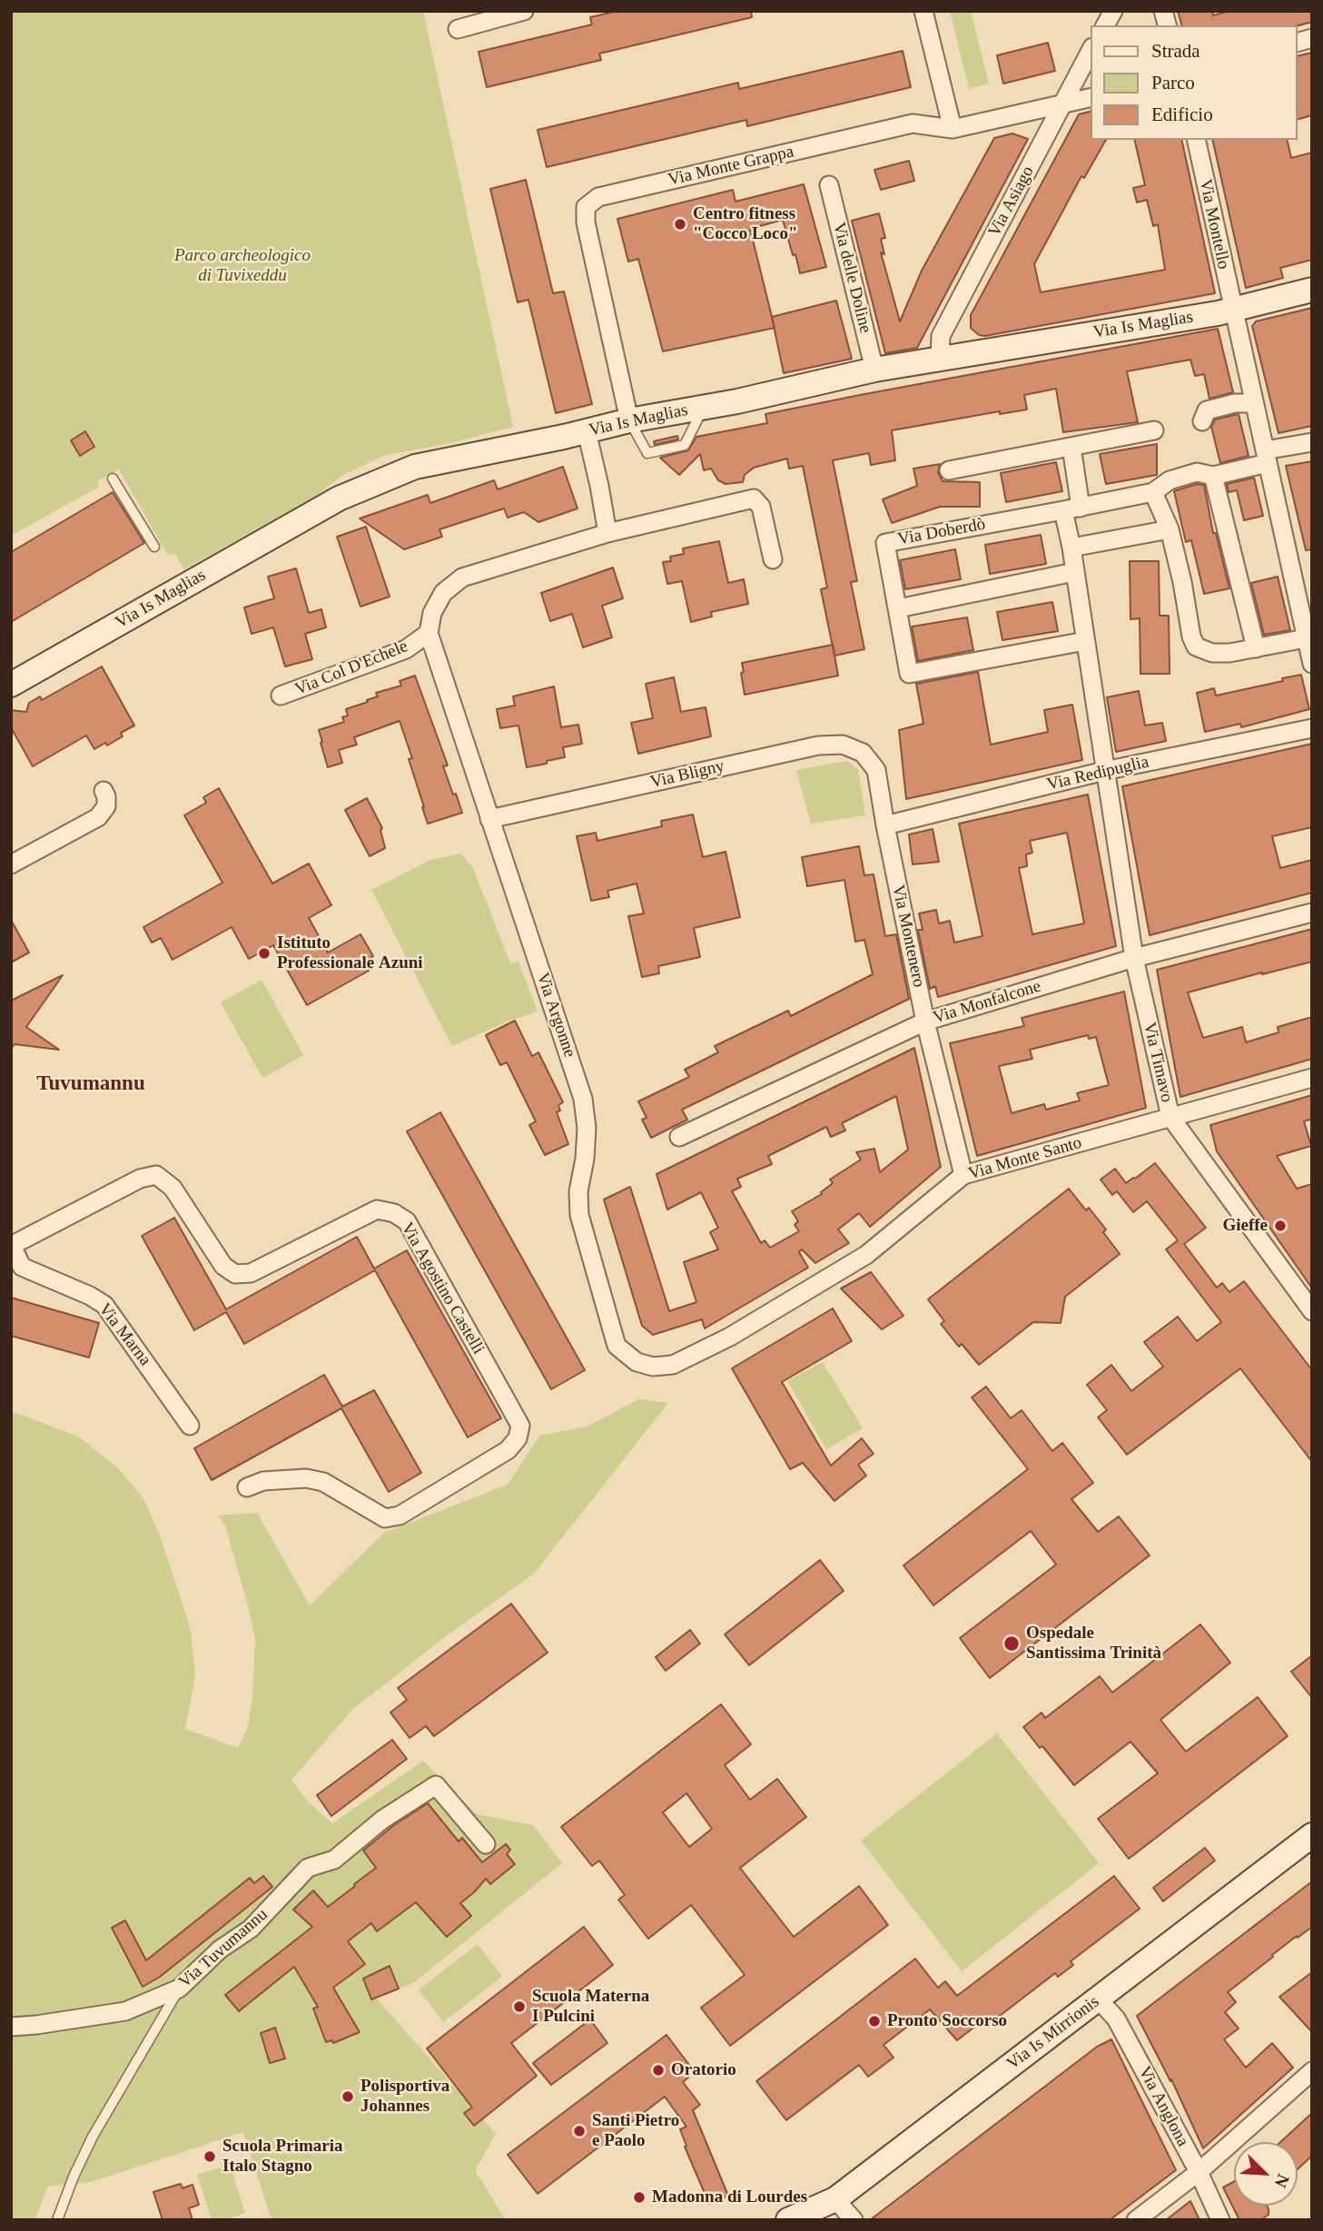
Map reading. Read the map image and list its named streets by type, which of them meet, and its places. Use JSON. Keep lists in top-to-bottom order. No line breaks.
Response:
{"streets":{"street":["Via Monte Grappa","Via Asiago","Via Montello","Via delle Doline","Via Is Maglias","Via Doberdò","Via Col D'Echele","Via Redipuglia","Via Bligny","Via Montenero","Via Monfalcone","Via Argonne","Via Timavo","Via Monte Santo","Via Agostino Castelli","Via Marna","Via Tuvumannu","Via Is Mirrionis","Via Anglona"]},"crossings":[["Via Monte Grappa","Via Asiago"],["Via Monte Grappa","Via Is Maglias"],["Via Asiago","Via Is Maglias"],["Via Montello","Via Is Maglias"],["Via delle Doline","Via Is Maglias"],["Via Col D'Echele","Via Argonne"],["Via Redipuglia","Via Montenero"],["Via Redipuglia","Via Timavo"],["Via Bligny","Via Montenero"],["Via Bligny","Via Argonne"],["Via Montenero","Via Monfalcone"],["Via Montenero","Via Monte Santo"],["Via Monfalcone","Via Timavo"],["Via Argonne","Via Monte Santo"],["Via Timavo","Via Monte Santo"],["Via Agostino Castelli","Via Marna"],["Via Is Mirrionis","Via Anglona"]],"districts":["Tuvumannu"],"parks":["Parco archeologico di Tuvixeddu"],"places":["Centro fitness \"Cocco Loco\"","Istituto Professionale Azuni","Gieffe","Ospedale Santissima Trinità","Scuola Materna I Pulcini","Pronto Soccorso","Oratorio","Polisportiva Johannes","Santi Pietro e Paolo","Scuola Primaria Italo Stagno","Madonna di Lourdes"],"legend":["Strada","Parco","Edificio"],"north":"bottom right"}
